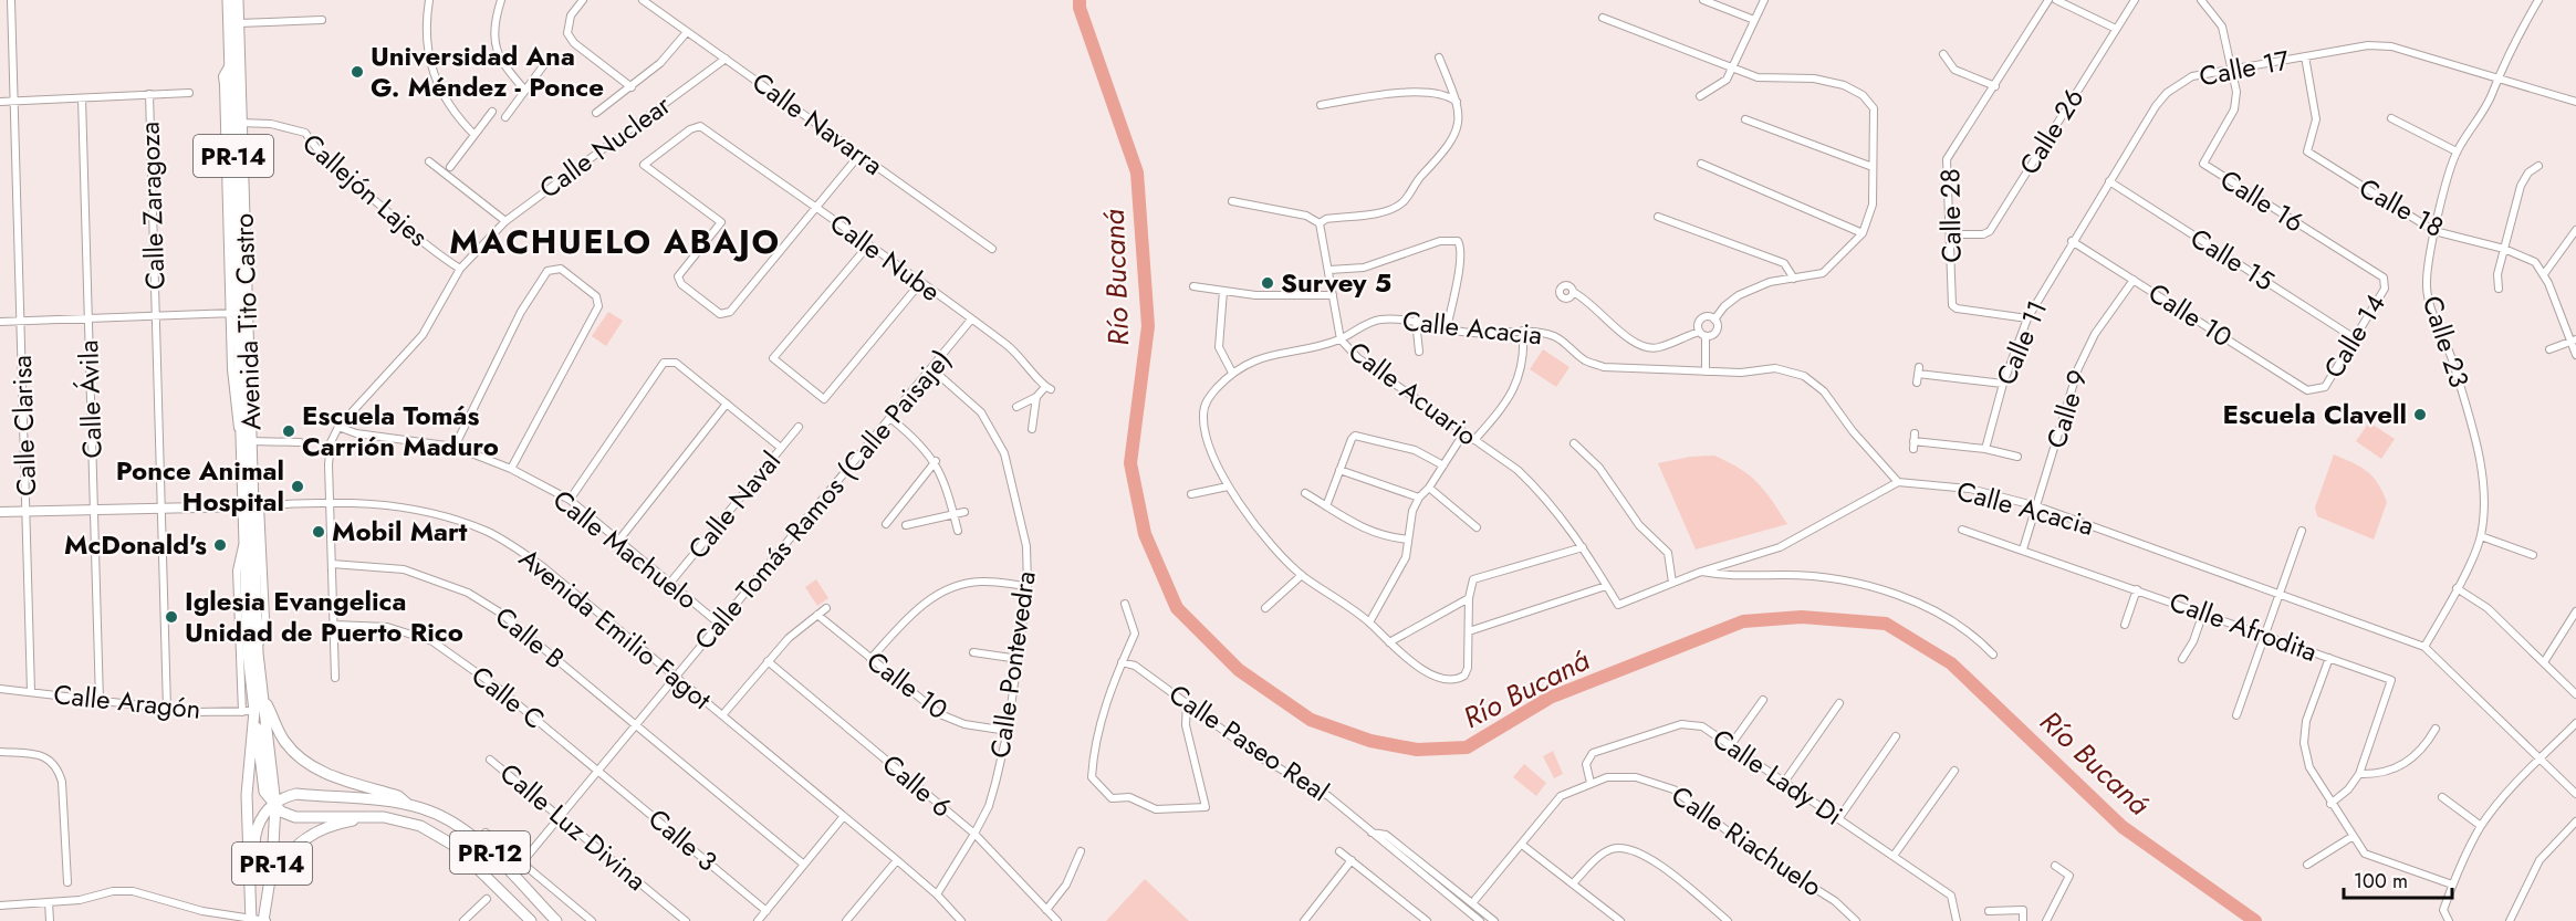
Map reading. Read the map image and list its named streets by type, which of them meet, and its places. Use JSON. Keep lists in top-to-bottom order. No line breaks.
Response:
{"streets":{"main road":["PR-14","Avenida Tito Castro","PR-12"],"street":["Calle 17","Calle Navarra","Calle 26","Calle Nuclear","Callejón Lajes","Calle 16","Calle Zaragoza","Calle 18","Calle 28","Calle Nube","Calle 15","Calle 10","Calle Acacia","Calle 14","Calle 23","Calle 11","Calle Acuario","Calle Ávila","Calle 9","Calle Clarisa","Calle Tomás Ramos (Calle Paisaje)","Calle Naval","Calle Machuelo","Calle Afrodita","Avenida Emilio Fagot","Calle B","Calle Pontevedra","Calle C","Calle Aragón","Calle Paseo Real","Calle Lady Di","Calle 6","Calle Luz Divina","Calle 3","Calle Riachuelo"]},"crossings":[["Calle 17","Calle 16"],["Calle 17","Calle 18"],["Calle 17","Calle 15"],["Calle 17","Calle 10"],["Calle 17","Calle 23"],["Calle 17","Calle 11"],["Calle Navarra","Calle Nuclear"],["Calle 26","Calle 28"],["Calle Nuclear","Callejón Lajes"],["Calle Nuclear","Calle Machuelo"],["Calle Nuclear","Avenida Emilio Fagot"],["Calle Nuclear","Calle B"],["Calle Nuclear","Calle C"],["Callejón Lajes","Avenida Tito Castro"],["Calle 16","Calle 14"],["Calle Zaragoza","Calle Ávila"],["Calle Zaragoza","Calle Clarisa"],["Calle Zaragoza","Avenida Emilio Fagot"],["Calle Zaragoza","Calle Aragón"],["Calle 18","Calle 23"],["Calle 28","Calle 11"],["Calle Nube","Calle Tomás Ramos (Calle Paisaje)"],["Calle 15","Calle 14"],["Calle 10","Calle 14"],["Calle 10","Calle 11"],["Calle 10","Calle 9"],["Calle 10","Calle Pontevedra"],["Avenida Tito Castro","Avenida Emilio Fagot"],["Avenida Tito Castro","Calle Aragón"],["Avenida Tito Castro","PR-12"],["Calle Acacia","Calle Acuario"],["Calle Acacia","Calle 9"],["Calle Ávila","Avenida Emilio Fagot"],["Calle Ávila","Calle Aragón"],["Calle 9","Calle Afrodita"],["Calle Clarisa","Avenida Emilio Fagot"],["Calle Clarisa","Calle Aragón"],["Calle Tomás Ramos (Calle Paisaje)","Calle Machuelo"],["Calle Tomás Ramos (Calle Paisaje)","Avenida Emilio Fagot"],["Calle Tomás Ramos (Calle Paisaje)","Calle B"],["Calle Tomás Ramos (Calle Paisaje)","Calle Pontevedra"],["Calle Tomás Ramos (Calle Paisaje)","Calle C"],["Calle Tomás Ramos (Calle Paisaje)","Calle Luz Divina"],["Calle Tomás Ramos (Calle Paisaje)","Calle 3"],["Calle Naval","Calle Machuelo"],["Avenida Emilio Fagot","Calle Pontevedra"],["Calle Pontevedra","Calle 6"],["Calle C","Calle 3"],["Calle Paseo Real","Calle Riachuelo"],["Calle Lady Di","Calle Riachuelo"]],"districts":["MACHUELO ABAJO"],"water":["Río Bucaná"],"places":["Universidad Ana G. Méndez - Ponce","Survey 5","Escuela Clavell","Escuela Tomás Carrión Maduro","Ponce Animal Hospital","Mobil Mart","McDonald's","Iglesia Evangelica Unidad de Puerto Rico"],"scale_bar":"100 m"}
